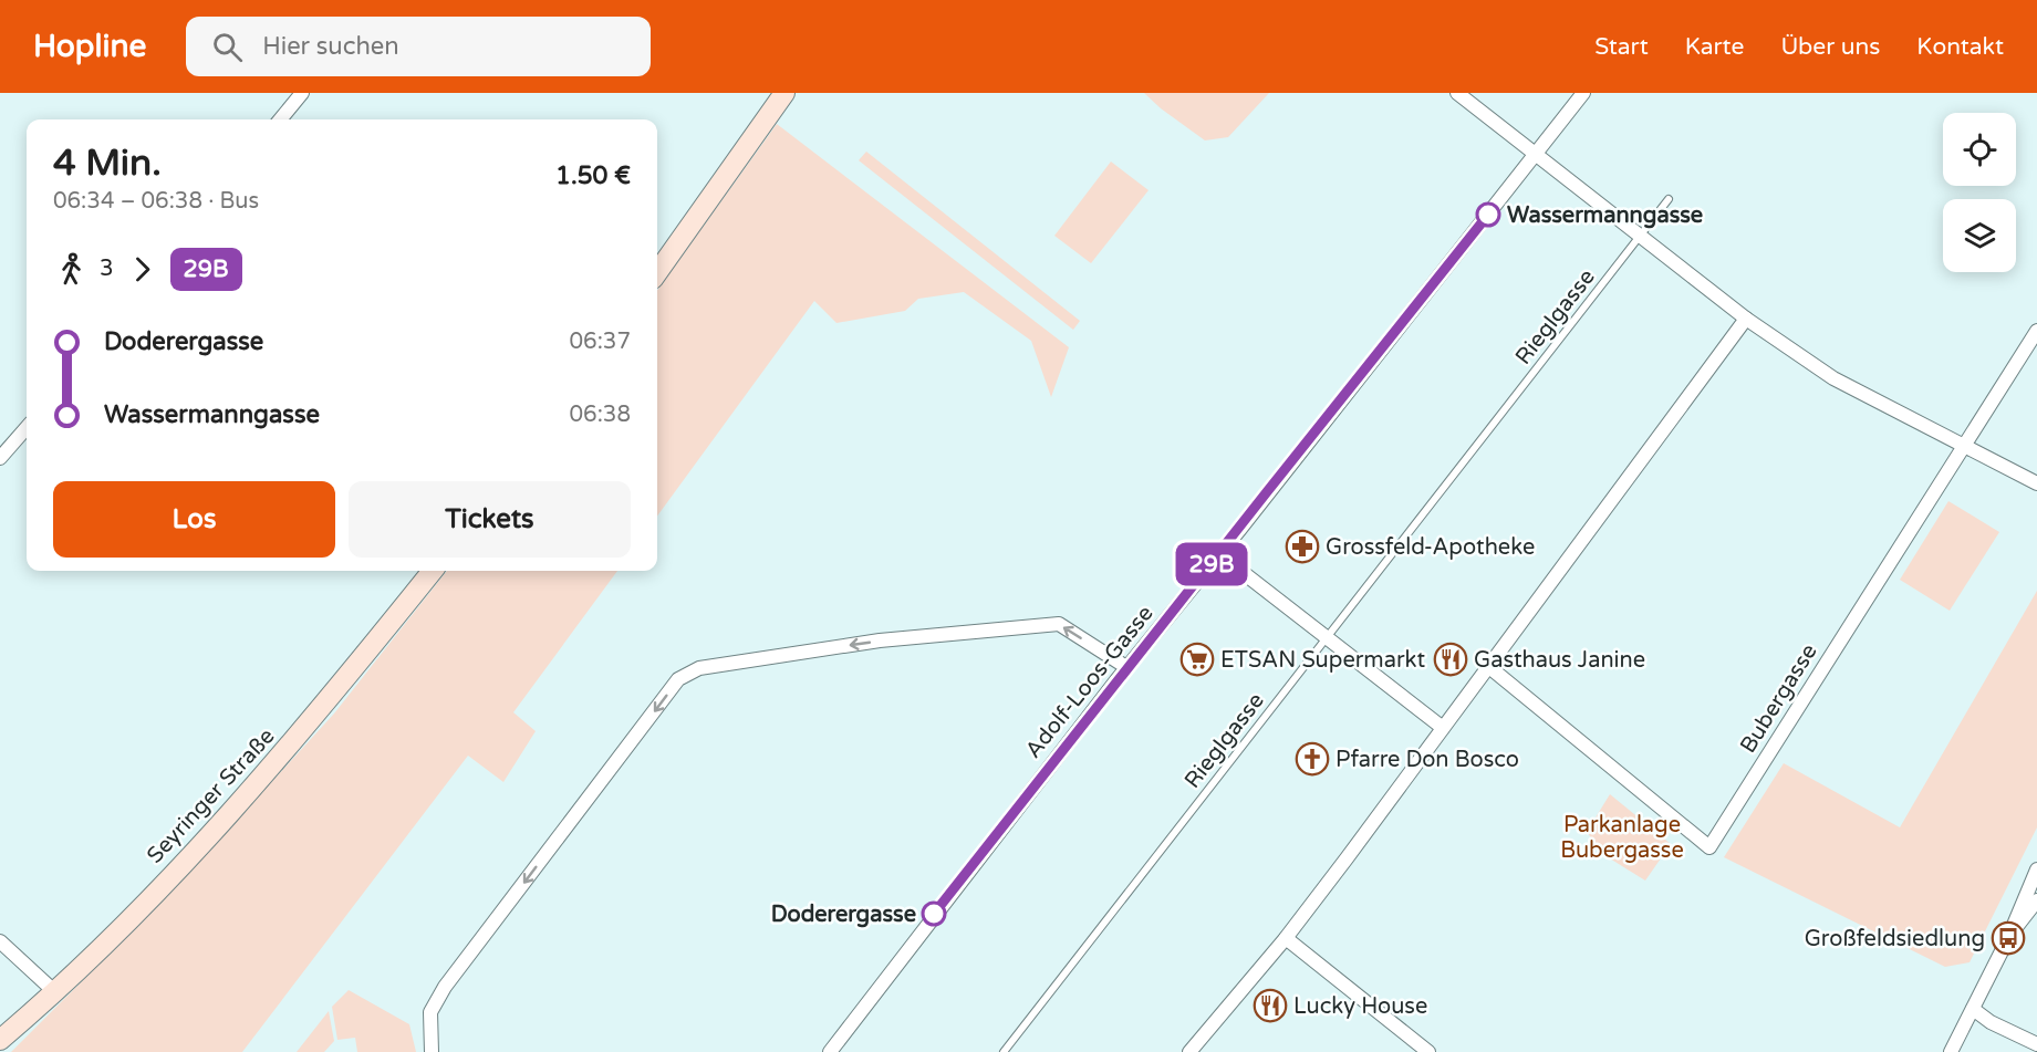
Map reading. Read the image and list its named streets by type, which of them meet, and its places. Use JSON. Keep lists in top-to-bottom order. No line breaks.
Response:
{"streets":{"main road":["Seyringer Straße"],"street":["Adolf-Loos-Gasse","Bubergasse"],"lane":["Rieglgasse"]},"parks":["Parkanlage Bubergasse"],"places":{"other":["Wassermanngasse","Doderergasse"],"pharmacy":["Grossfeld-Apotheke"],"supermarket":["ETSAN Supermarkt"],"restaurant":["Gasthaus Janine","Lucky House"],"church":["Pfarre Don Bosco"],"bus stop":["Großfeldsiedlung"]},"lines":["bus line 29B"],"page":{"header":"Hopline","search":"Hier suchen","nav":["Start","Karte","Über uns","Kontakt"],"on_map":"29B","heading":["4 Min.","06:34 – 06:38 · Bus","1.50 €"],"legs":["3","29B"],"list":[{"name":"Doderergasse","value":"06:37"},{"name":"Wassermanngasse","value":"06:38"}],"buttons":["Los","Tickets"]}}
